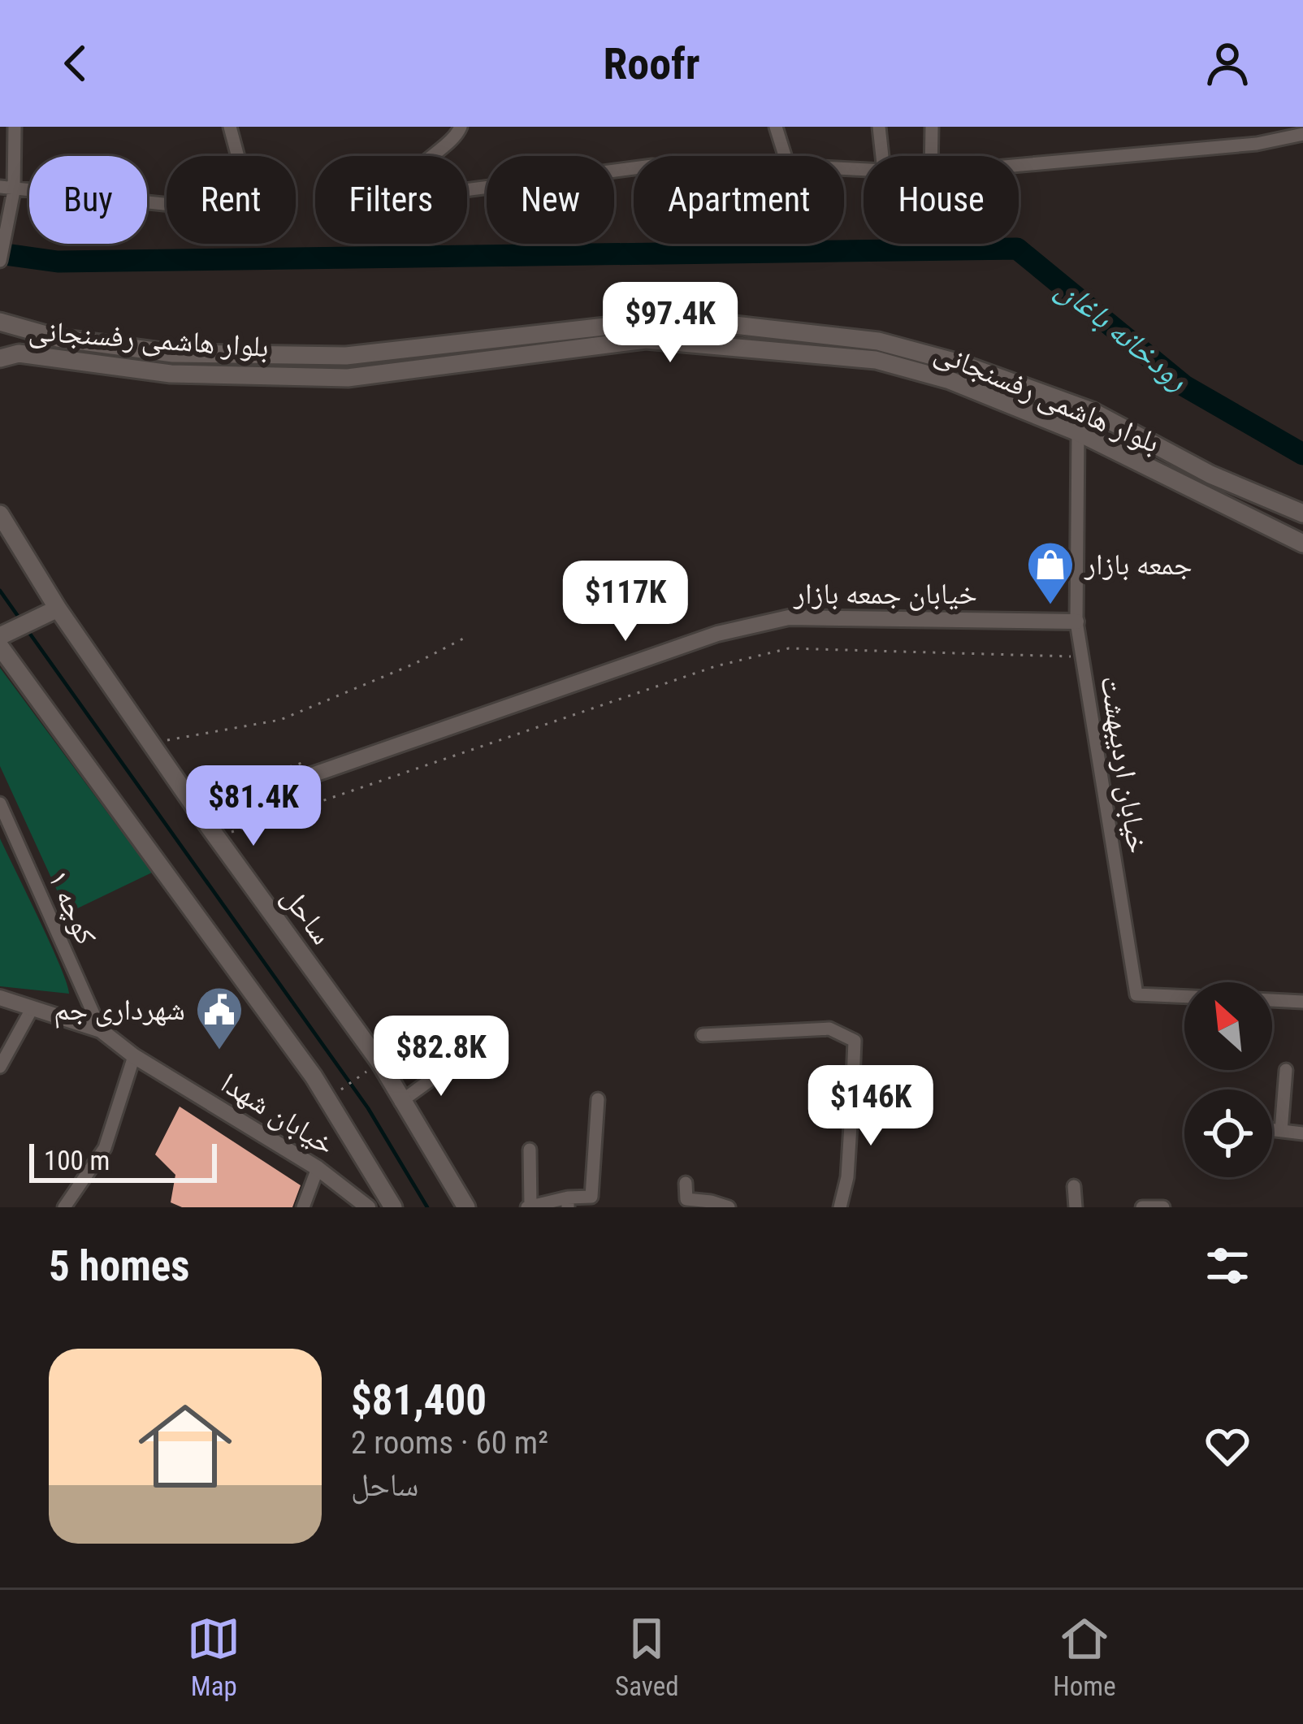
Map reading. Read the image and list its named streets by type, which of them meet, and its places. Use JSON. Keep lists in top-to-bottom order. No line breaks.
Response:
{"streets":{"main road":["بلوار هاشمی رفسنجانی","ساحل"],"street":["خیابان جمعه بازار","خیابان اردیبهشت","کوچه ۱","خیابان شهدا"]},"crossings":[["بلوار هاشمی رفسنجانی","خیابان اردیبهشت"],["خیابان جمعه بازار","خیابان اردیبهشت"],["خیابان جمعه بازار","ساحل"],["کوچه ۱","خیابان شهدا"]],"water":["رودخانه باغان"],"places":{"shop":["جمعه بازار"],"public building":["شهرداری جم"]},"scale_bar":"100 m","north":"top left","page":{"header":"Roofr","chip":["Buy","Rent","Filters","New","Apartment","House"],"price":["$97.4K","$117K","$81.4K","$82.8K","$146K"],"scale":"100 m","heading":"5 homes","list":[{"name":"$81,400","note":"2 rooms · 60 m² · ساحل"}],"tabs":["Map","Saved","Home"]}}
